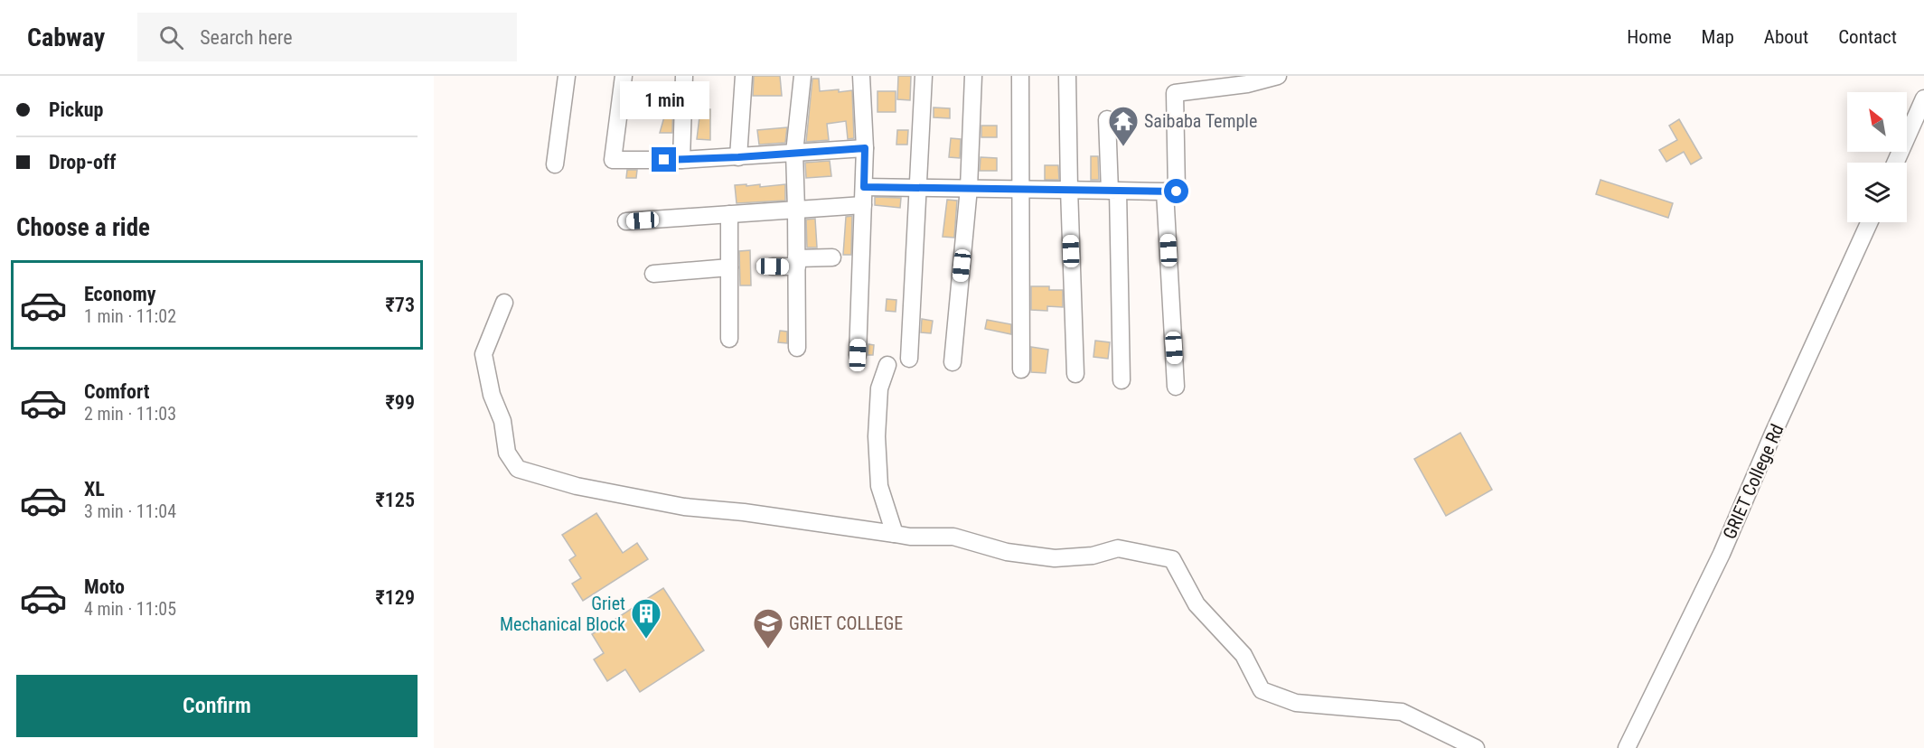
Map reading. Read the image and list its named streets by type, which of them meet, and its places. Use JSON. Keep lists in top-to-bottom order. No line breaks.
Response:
{"streets":{"street":["GRIET College Rd"]},"places":{"temple":["Saibaba Temple"],"building":["Griet Mechanical Block"],"school or university":["GRIET COLLEGE"]},"north":"top left","page":{"header":"Cabway","search":"Search here","nav":["Home","Map","About","Contact"],"banner":["Pickup","Drop-off"],"bubble":"1 min","heading":"Choose a ride","list":[{"name":"Economy","note":"1 min · 11:02","value":"₹73"},{"name":"Comfort","note":"2 min · 11:03","value":"₹99"},{"name":"XL","note":"3 min · 11:04","value":"₹125"},{"name":"Moto","note":"4 min · 11:05","value":"₹129"}],"buttons":"Confirm"}}
